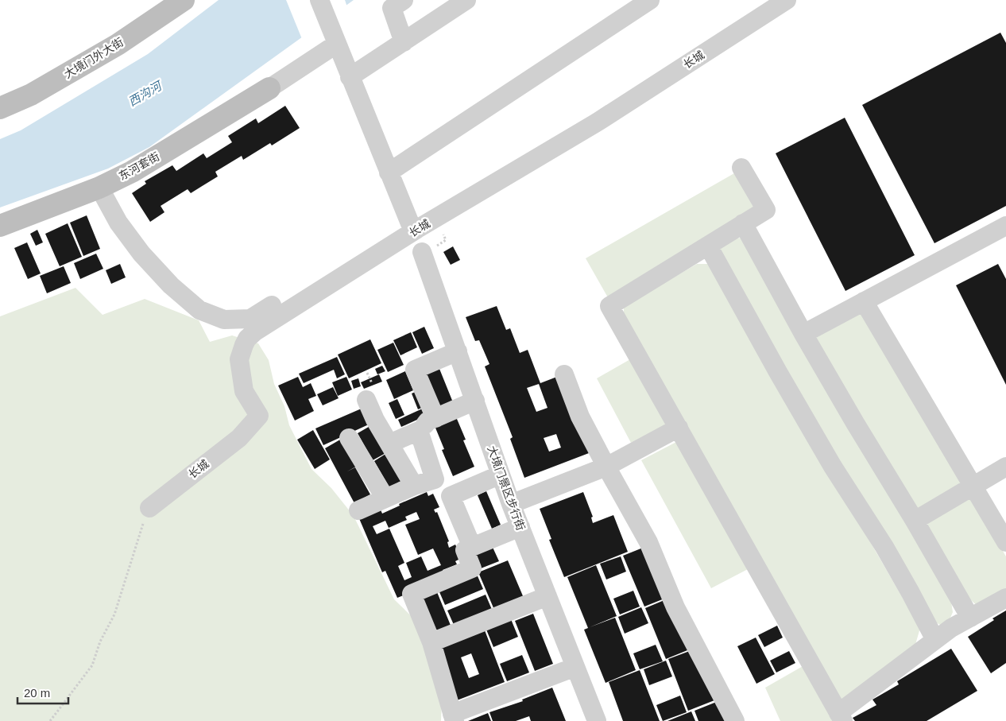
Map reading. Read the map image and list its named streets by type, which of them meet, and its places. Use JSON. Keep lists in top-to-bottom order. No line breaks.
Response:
{"streets":{"street":["大境门外大街","长城","东河套街","大境门景区步行街"]},"water":["西沟河"],"scale_bar":"20 m"}
